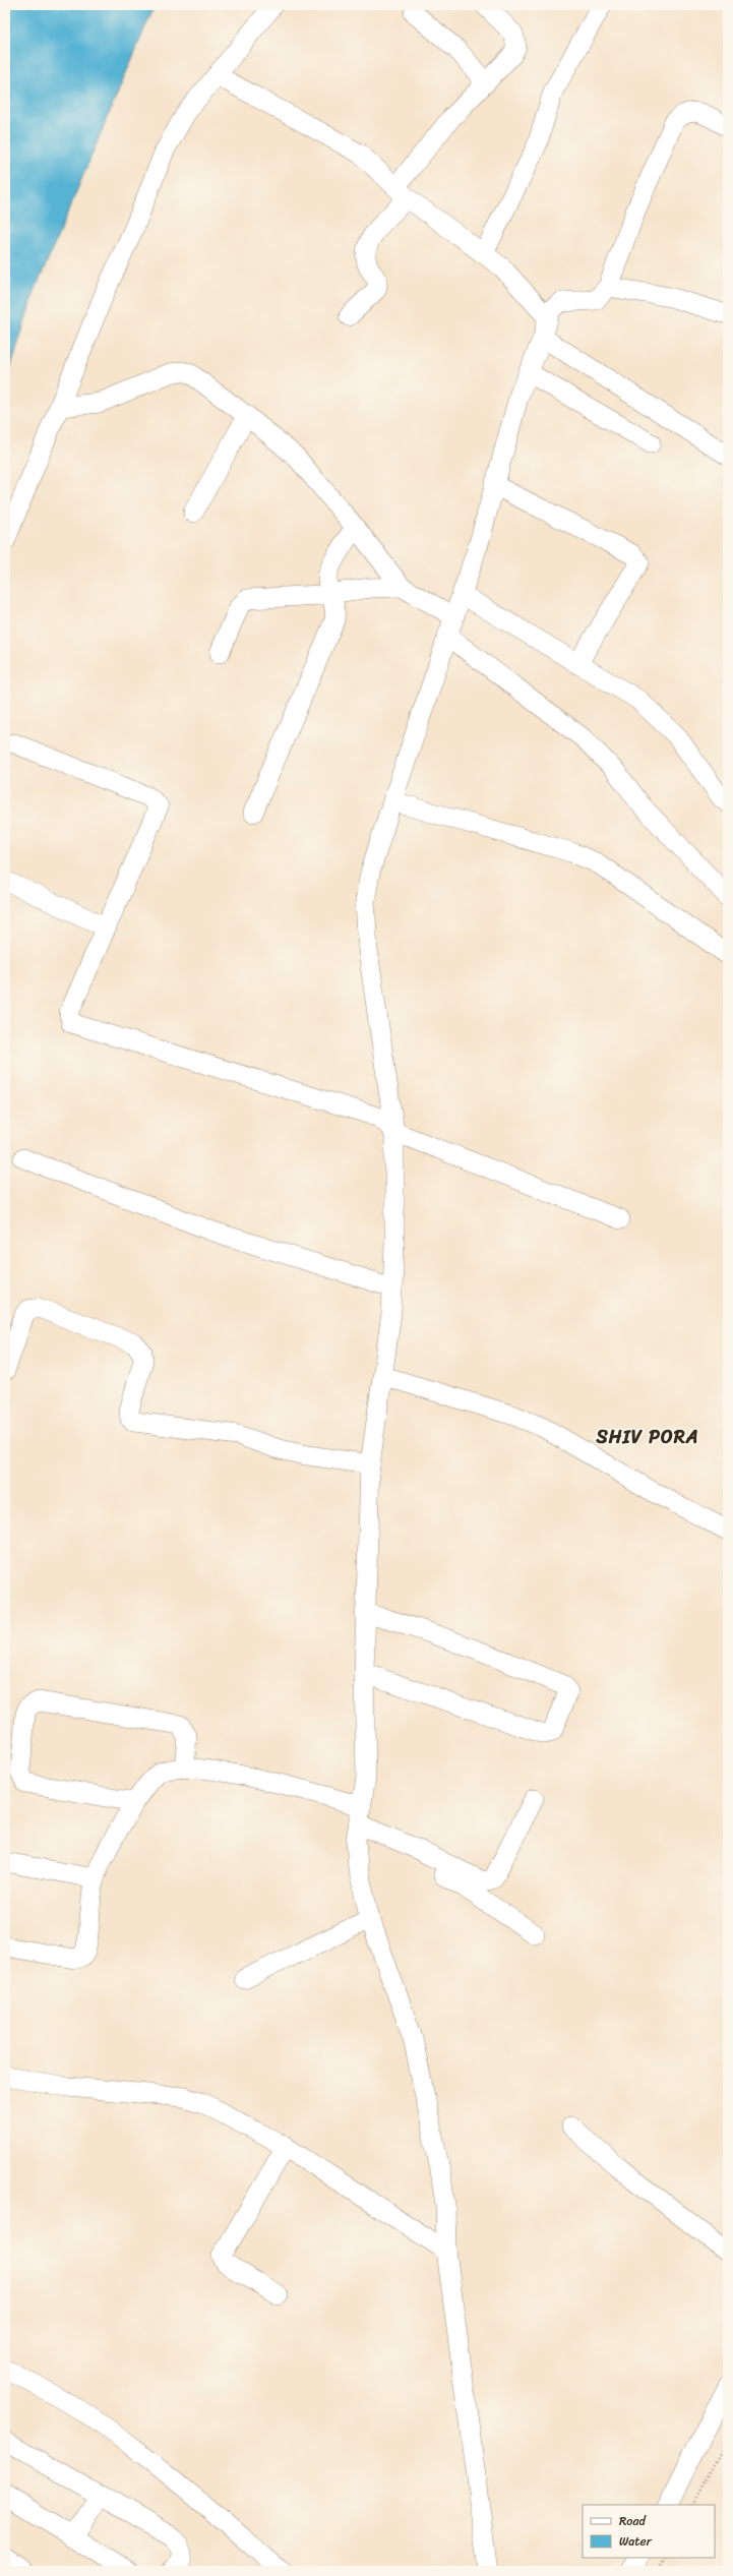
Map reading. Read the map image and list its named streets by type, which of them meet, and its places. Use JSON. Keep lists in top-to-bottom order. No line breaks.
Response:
{"districts":["SHIV PORA"],"legend":["Road","Water"]}
